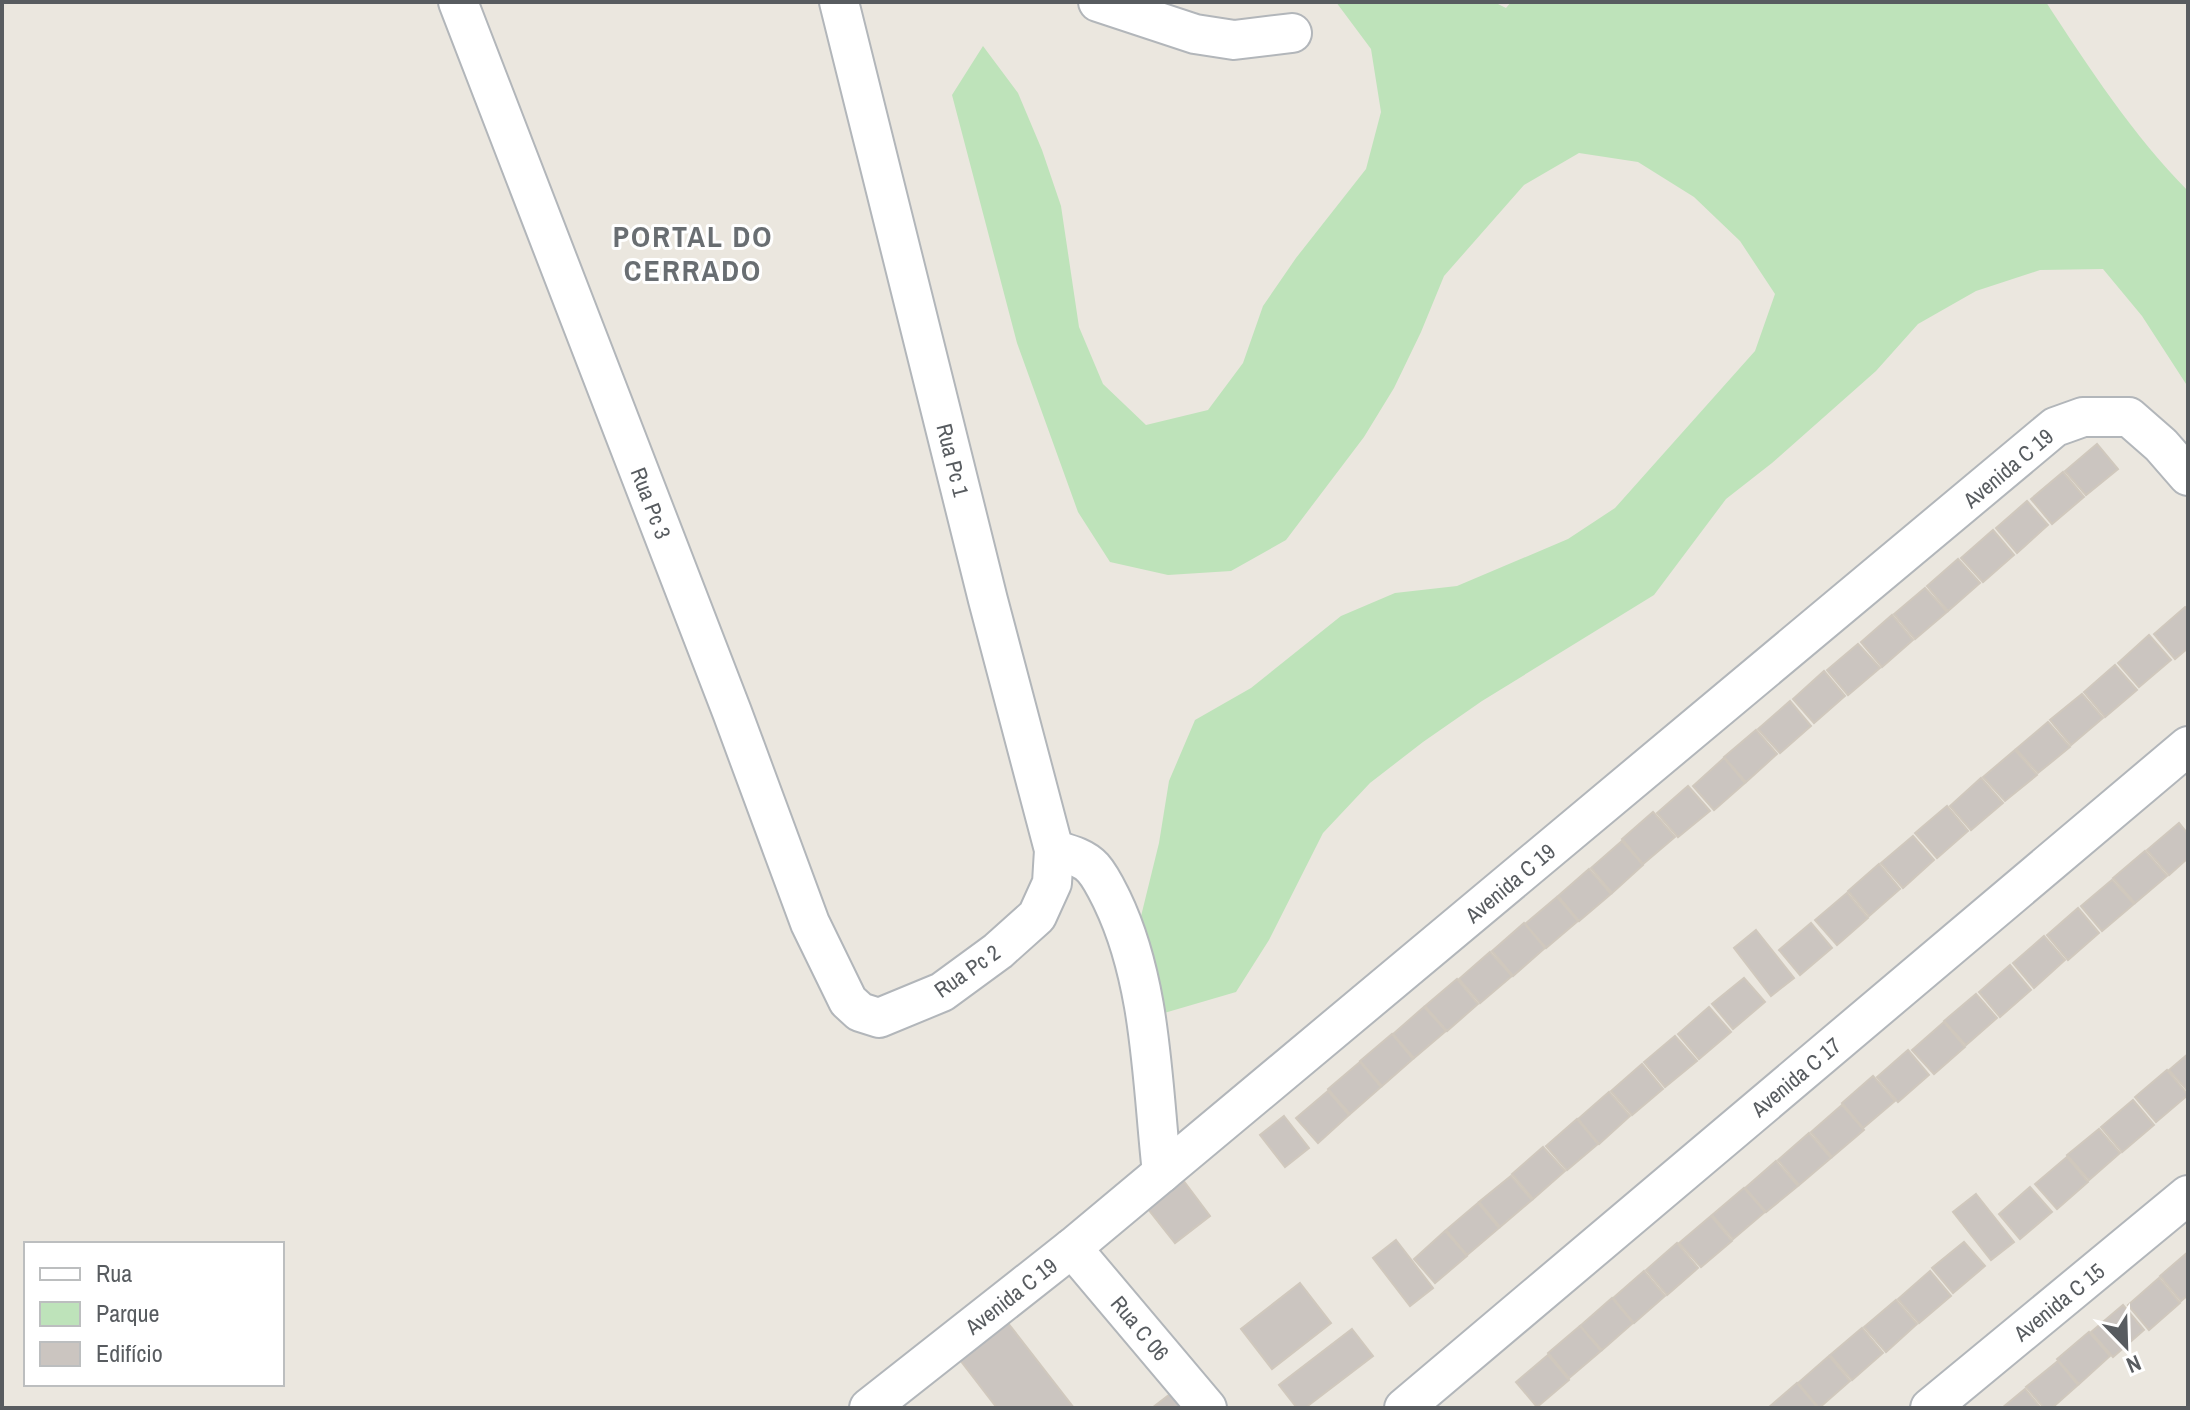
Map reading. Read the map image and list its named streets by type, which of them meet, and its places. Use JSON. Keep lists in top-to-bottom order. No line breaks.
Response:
{"streets":{"street":["Rua Pc 1","Avenida C 19","Rua Pc 3","Rua Pc 2","Avenida C 17","Avenida C 15","Rua C 06"]},"crossings":[["Rua Pc 1","Rua Pc 2"],["Avenida C 19","Rua C 06"],["Rua Pc 3","Rua Pc 2"]],"districts":["PORTAL DO CERRADO"],"legend":["Rua","Parque","Edifício"],"north":"bottom right"}
